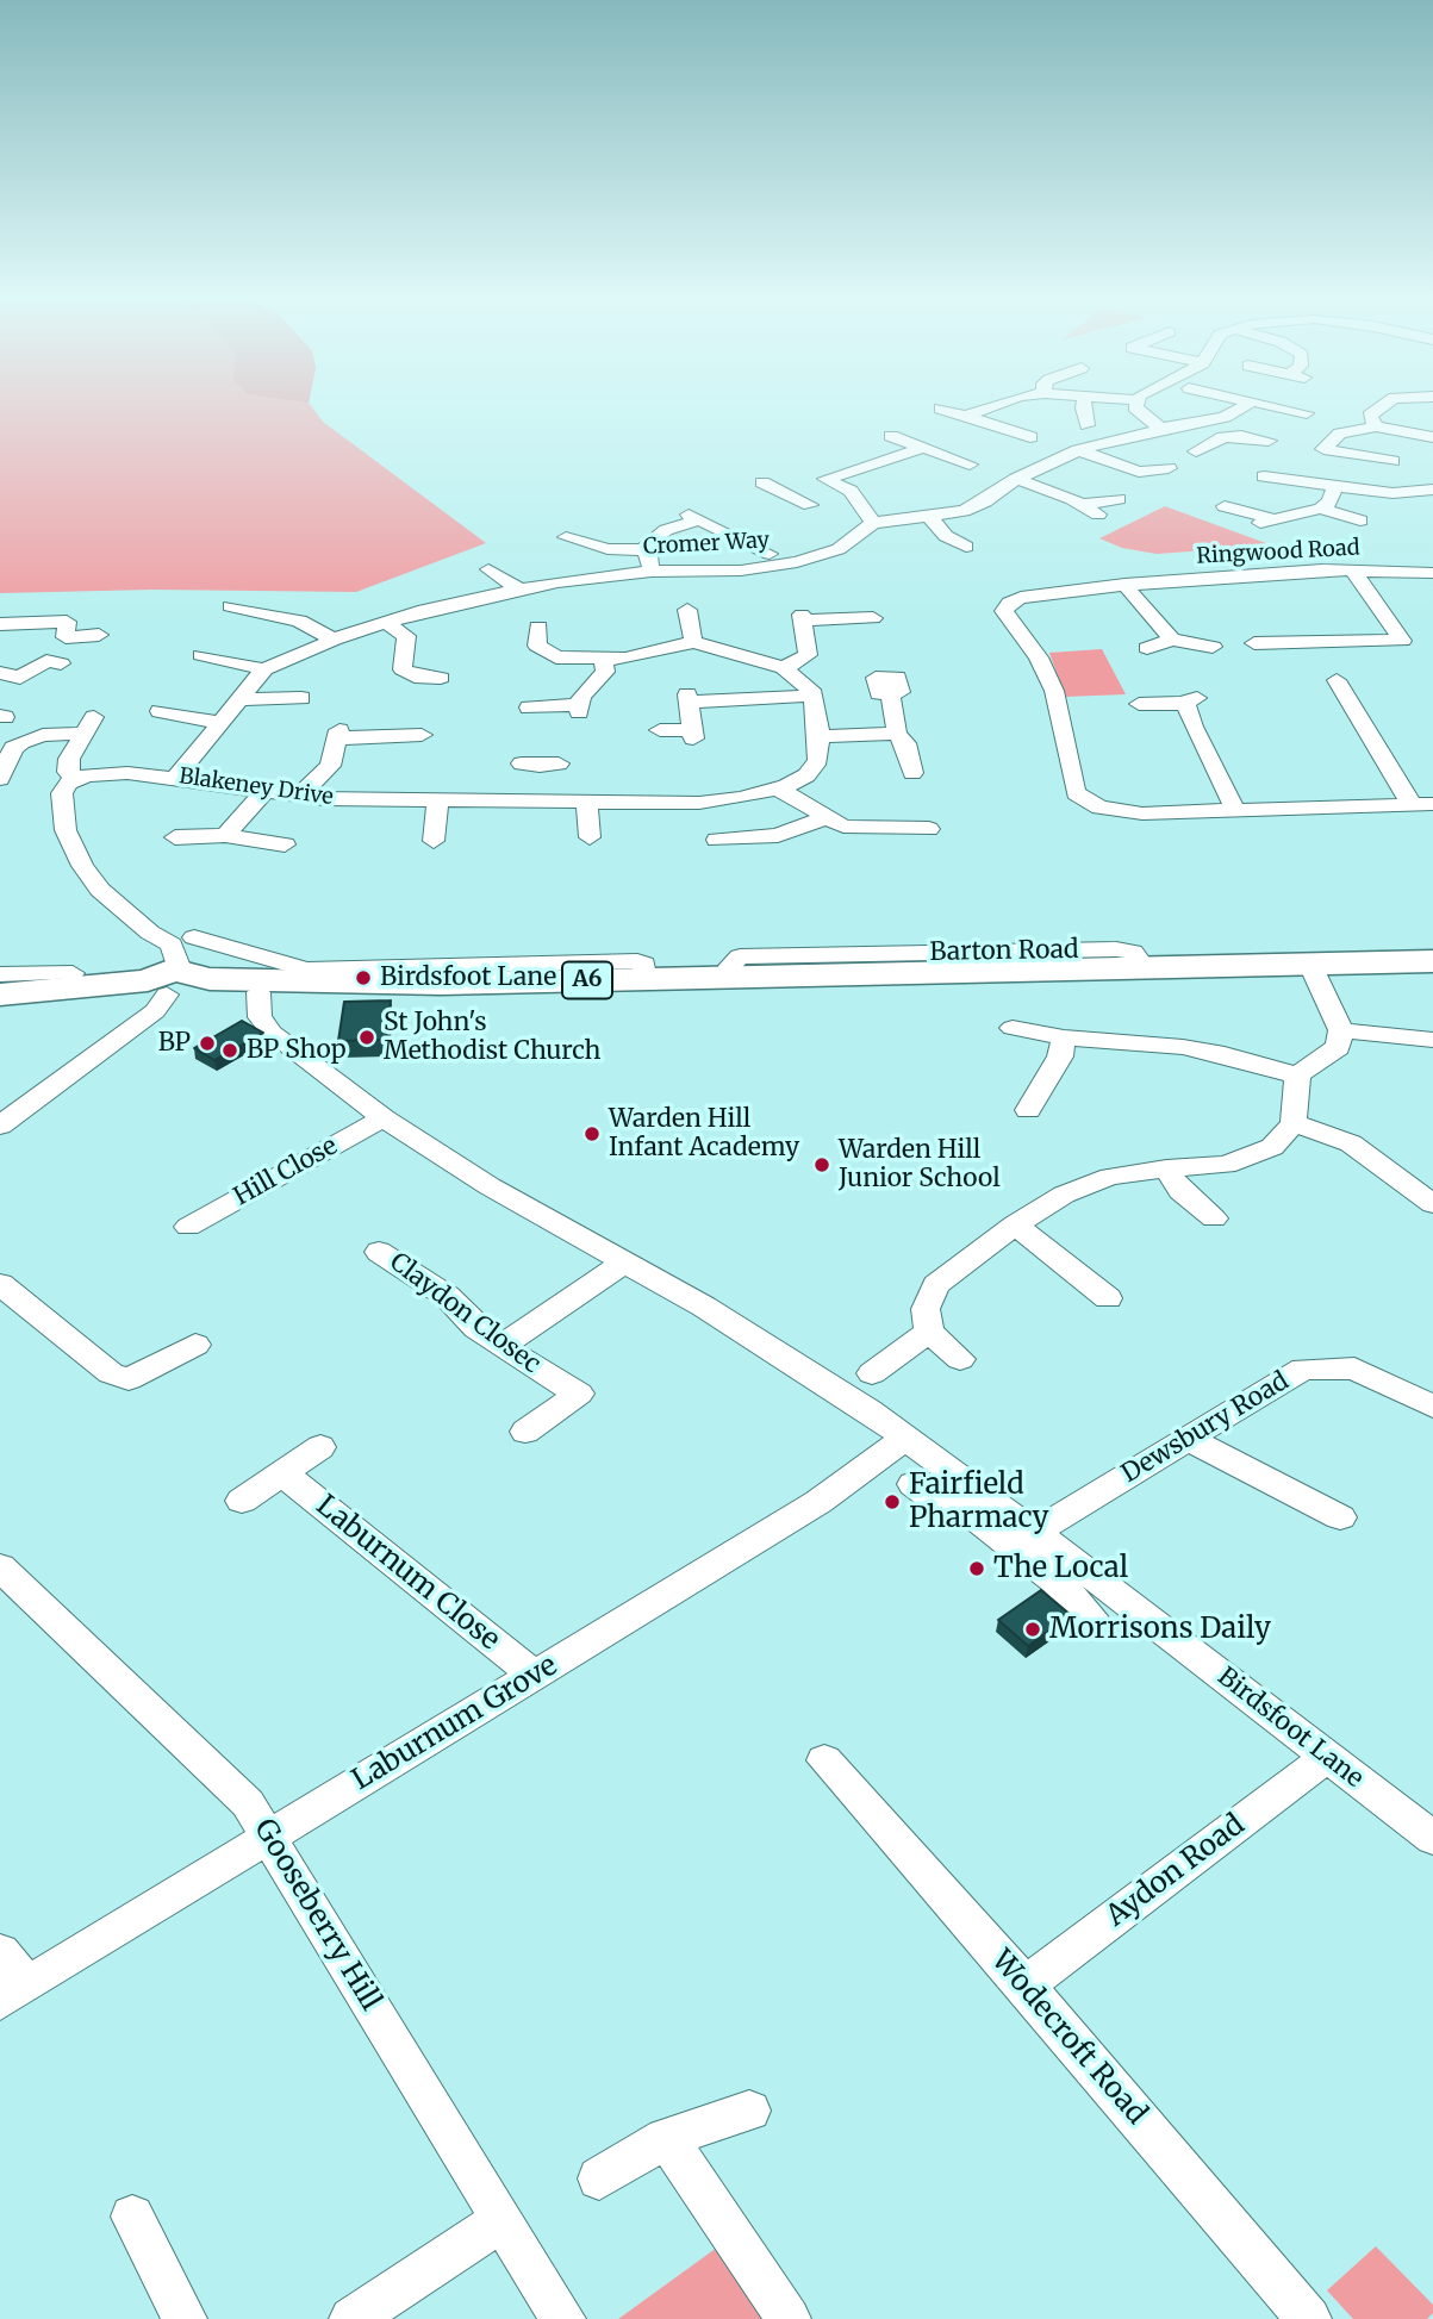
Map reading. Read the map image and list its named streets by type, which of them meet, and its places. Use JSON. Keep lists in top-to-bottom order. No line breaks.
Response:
{"streets":{"highway":["Barton Road","A6"],"street":["Cromer Way","Ringwood Road","Blakeney Drive","Hill Close","Claydon Closec","Dewsbury Road","Laburnum Close","Laburnum Grove","Birdsfoot Lane","Aydon Road","Gooseberry Hill","Wodecroft Road"]},"crossings":[["Cromer Way","Blakeney Drive"],["Barton Road","A6"],["Barton Road","Birdsfoot Lane"],["Hill Close","Birdsfoot Lane"],["Dewsbury Road","Birdsfoot Lane"],["Laburnum Close","Laburnum Grove"],["Laburnum Grove","Birdsfoot Lane"],["Laburnum Grove","Gooseberry Hill"],["Birdsfoot Lane","Aydon Road"],["Aydon Road","Wodecroft Road"]],"places":["Birdsfoot Lane","St John's Methodist Church","BP","BP Shop","Warden Hill Infant Academy","Warden Hill Junior School","Fairfield Pharmacy","The Local","Morrisons Daily"]}
